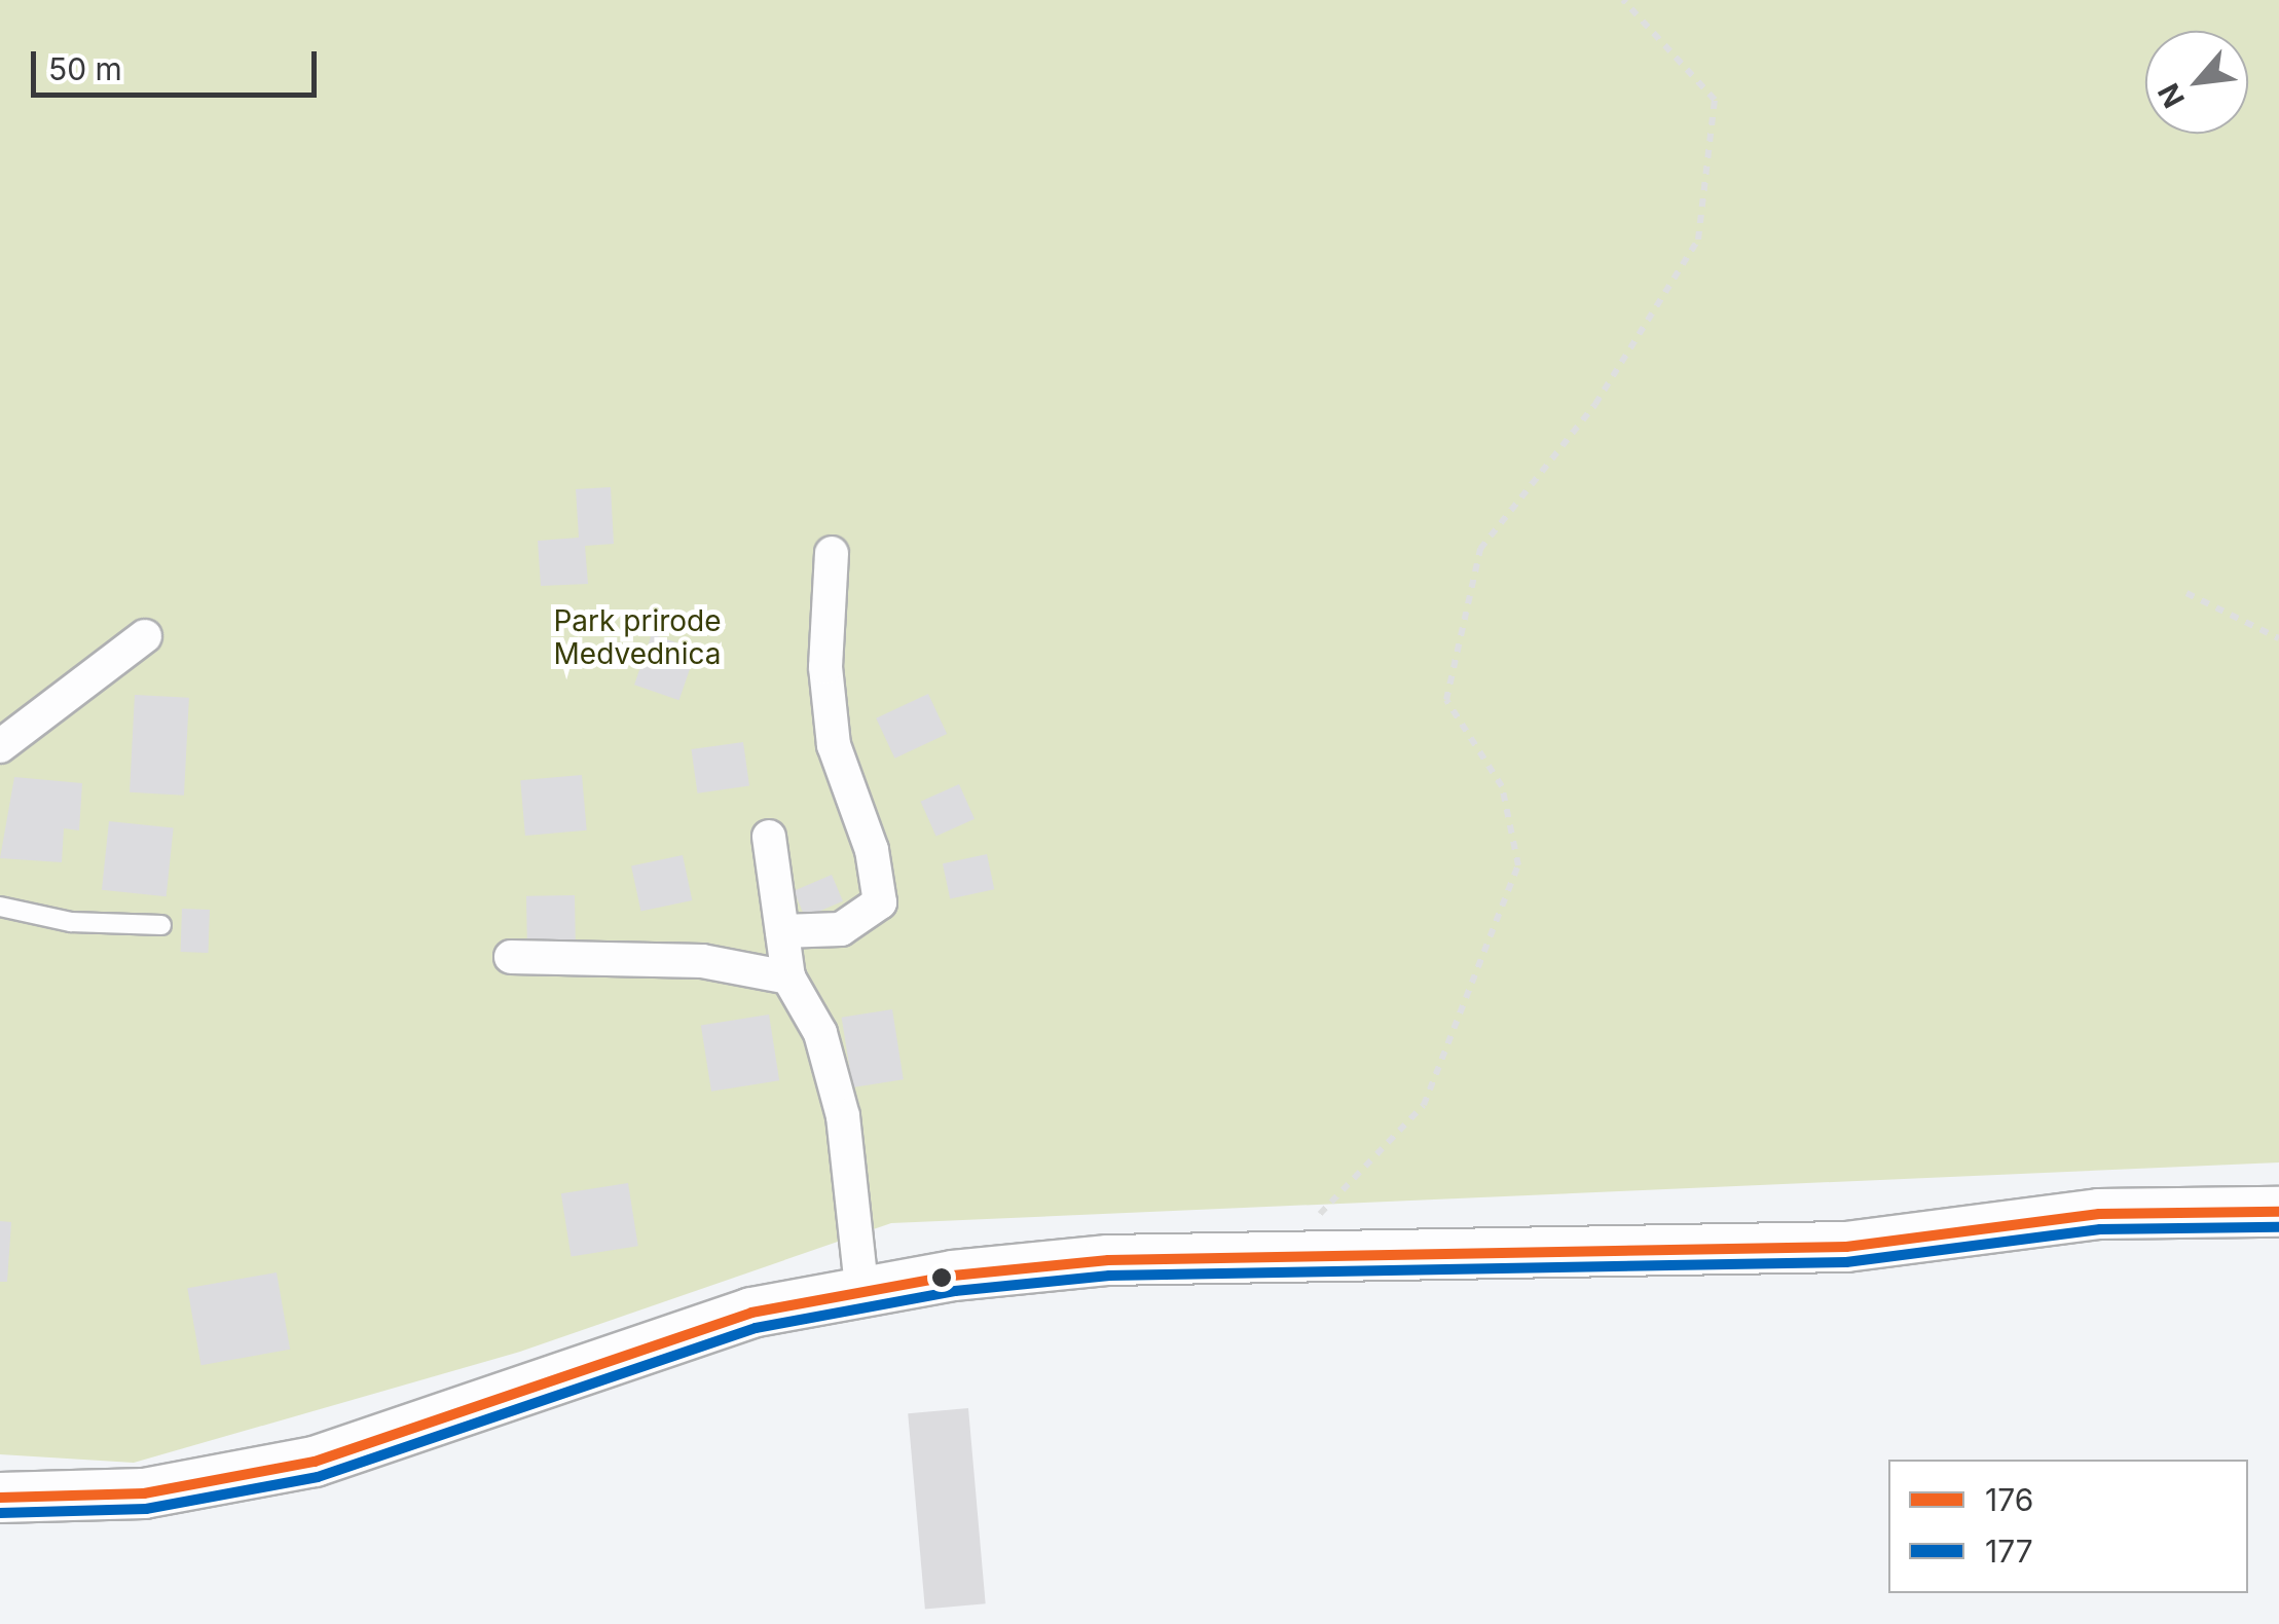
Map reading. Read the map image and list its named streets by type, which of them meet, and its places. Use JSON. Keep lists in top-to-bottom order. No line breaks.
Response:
{"parks":["Park prirode Medvednica"],"lines":["transit line 176","transit line 177"],"legend":["176","177"],"scale_bar":"50 m","north":"bottom left"}
